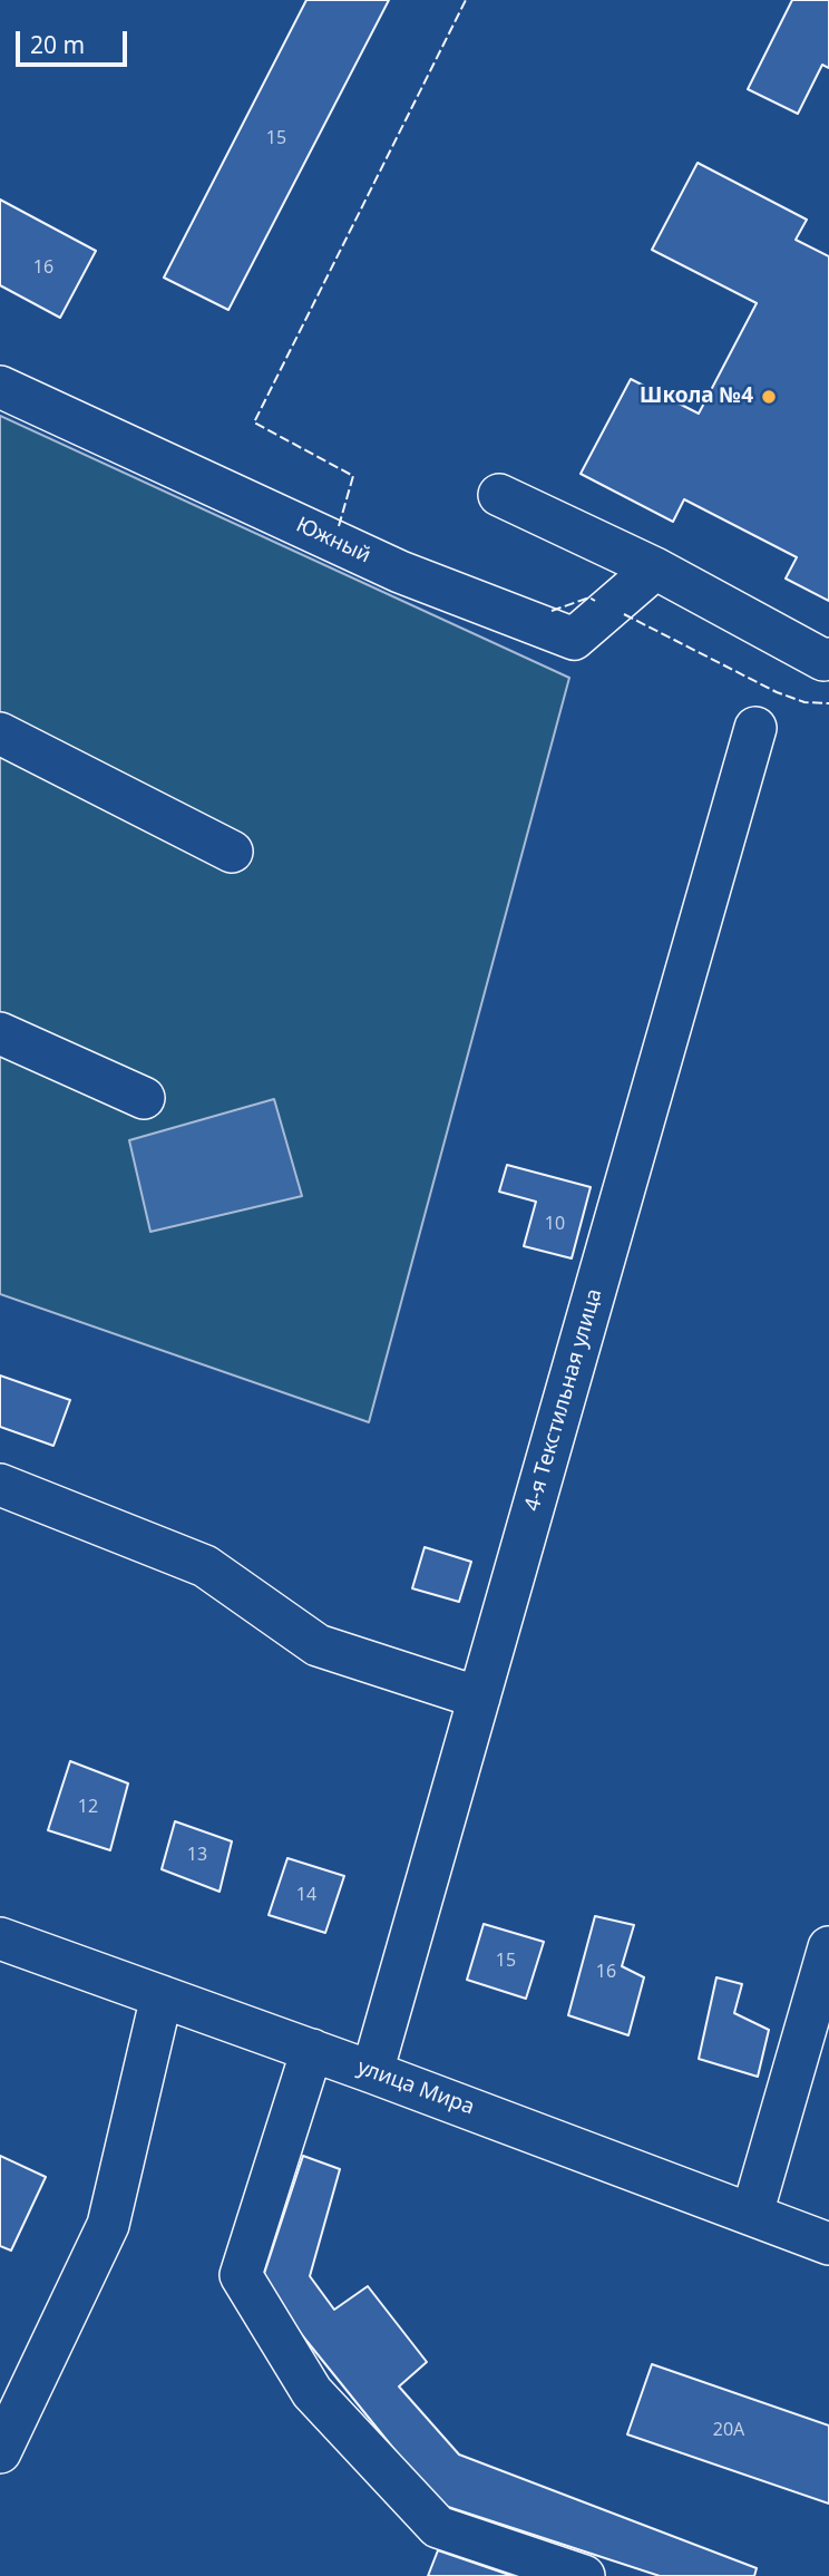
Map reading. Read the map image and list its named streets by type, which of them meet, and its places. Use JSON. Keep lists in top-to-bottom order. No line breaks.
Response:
{"streets":{"street":["Южный","4-я Текстильная улица","улица Мира"]},"crossings":[["4-я Текстильная улица","улица Мира"]],"places":["Школа №4"],"house_numbers":["15","16","10","12","13","14","15","16","20А"],"scale_bar":"20 m"}
